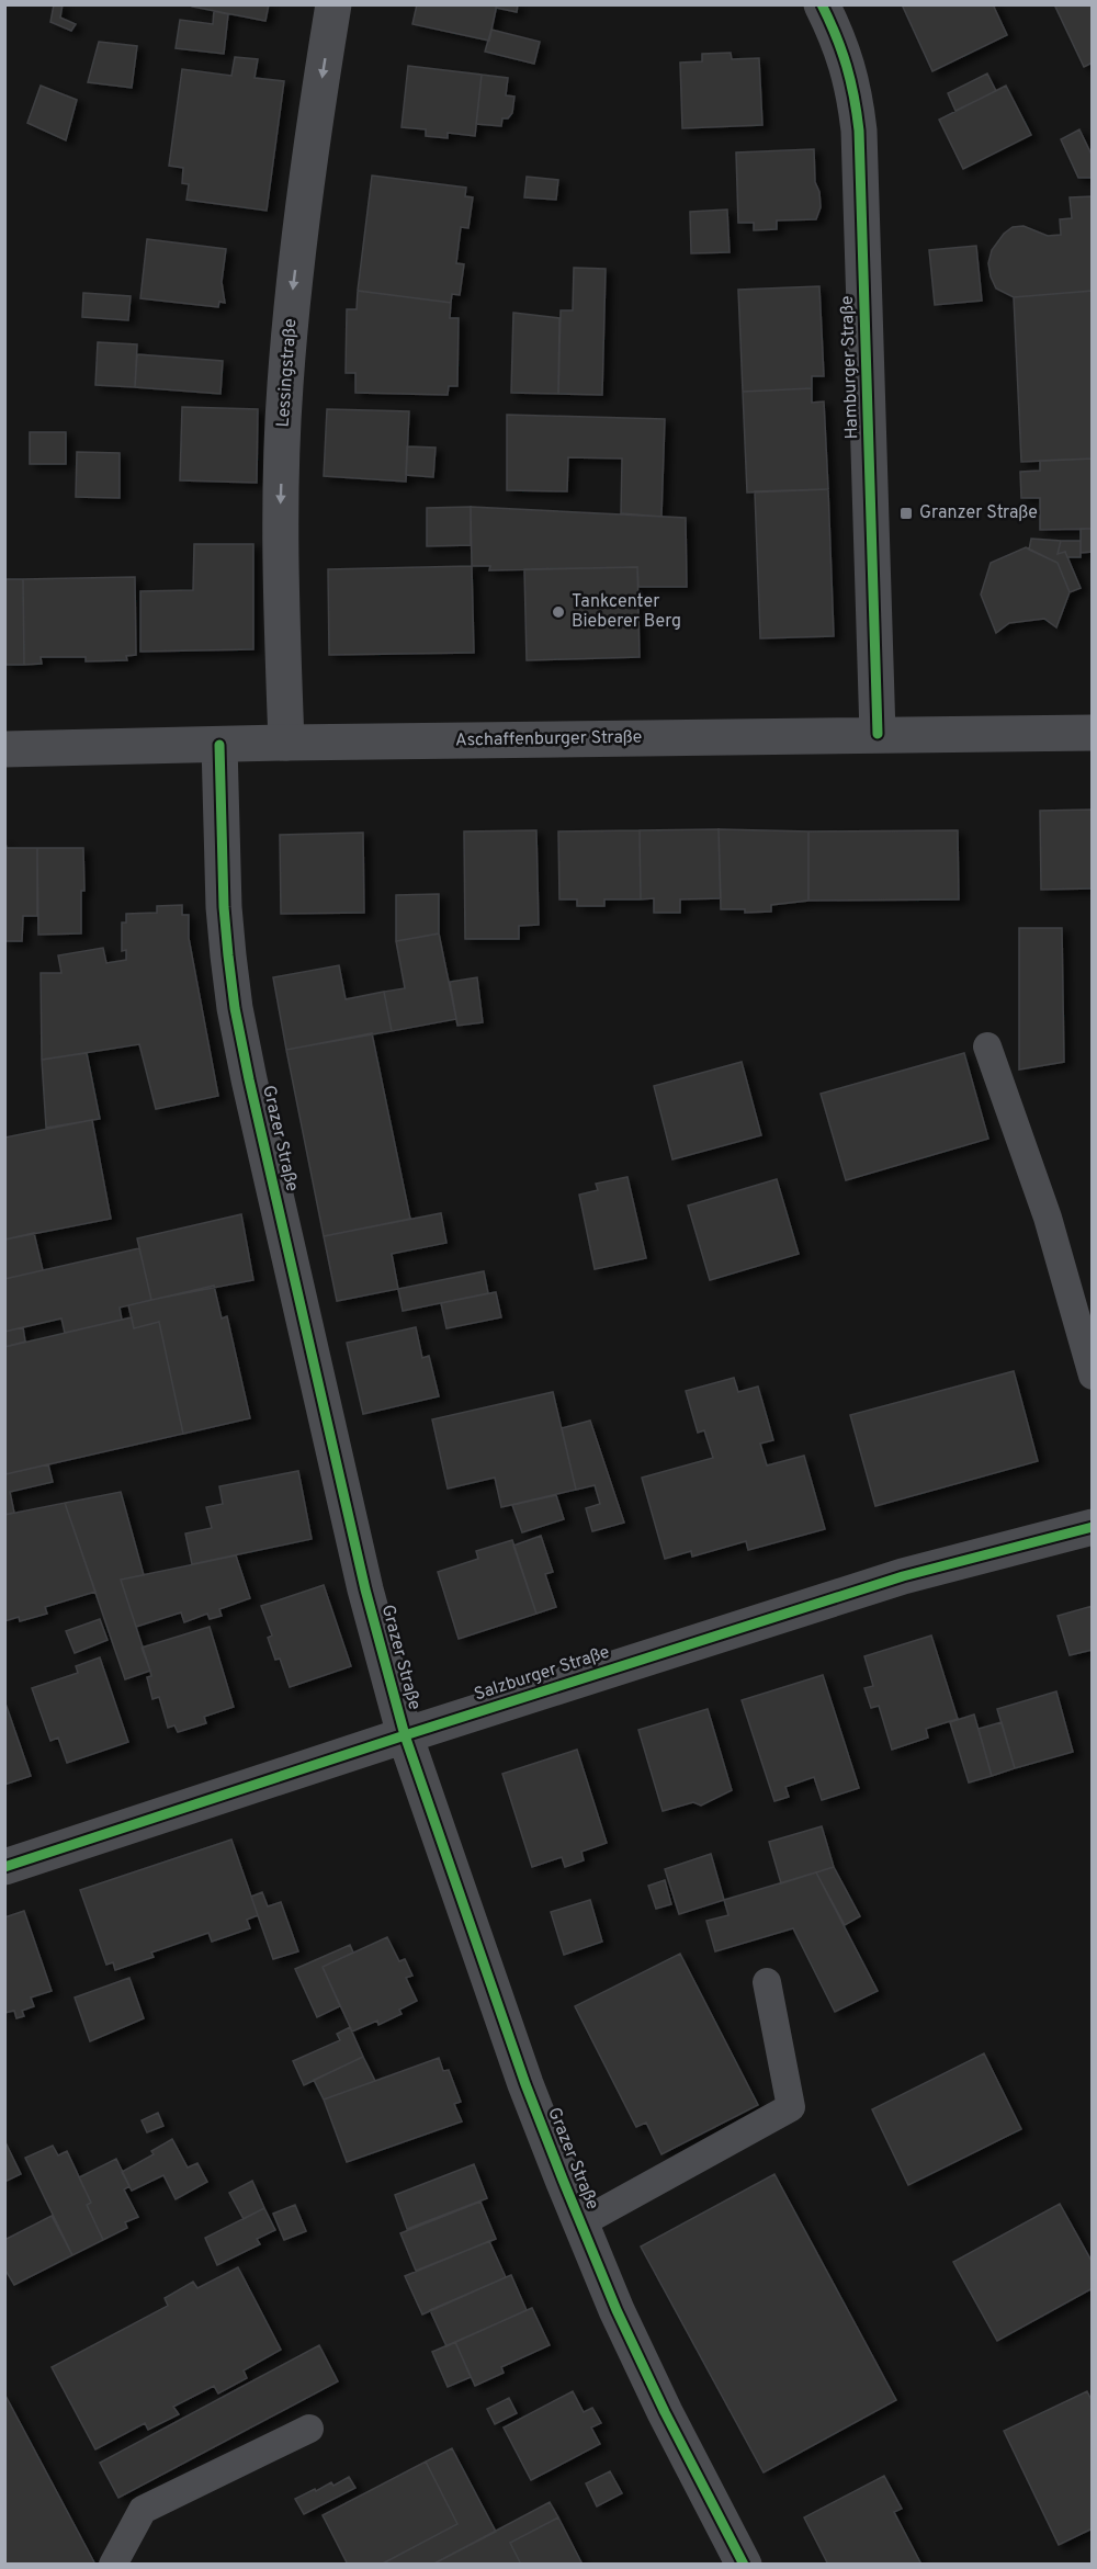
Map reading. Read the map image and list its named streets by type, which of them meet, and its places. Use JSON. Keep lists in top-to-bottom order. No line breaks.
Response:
{"streets":{"street":["Hamburger Straße","Lessingstraße","Aschaffenburger Straße","Grazer Straße","Salzburger Straße"]},"crossings":[["Hamburger Straße","Aschaffenburger Straße"],["Lessingstraße","Aschaffenburger Straße"],["Aschaffenburger Straße","Grazer Straße"],["Grazer Straße","Salzburger Straße"]],"one_way":["Lessingstraße"],"places":{"transit":["Granzer Straße"],"other":["Tankcenter Bieberer Berg"]}}
